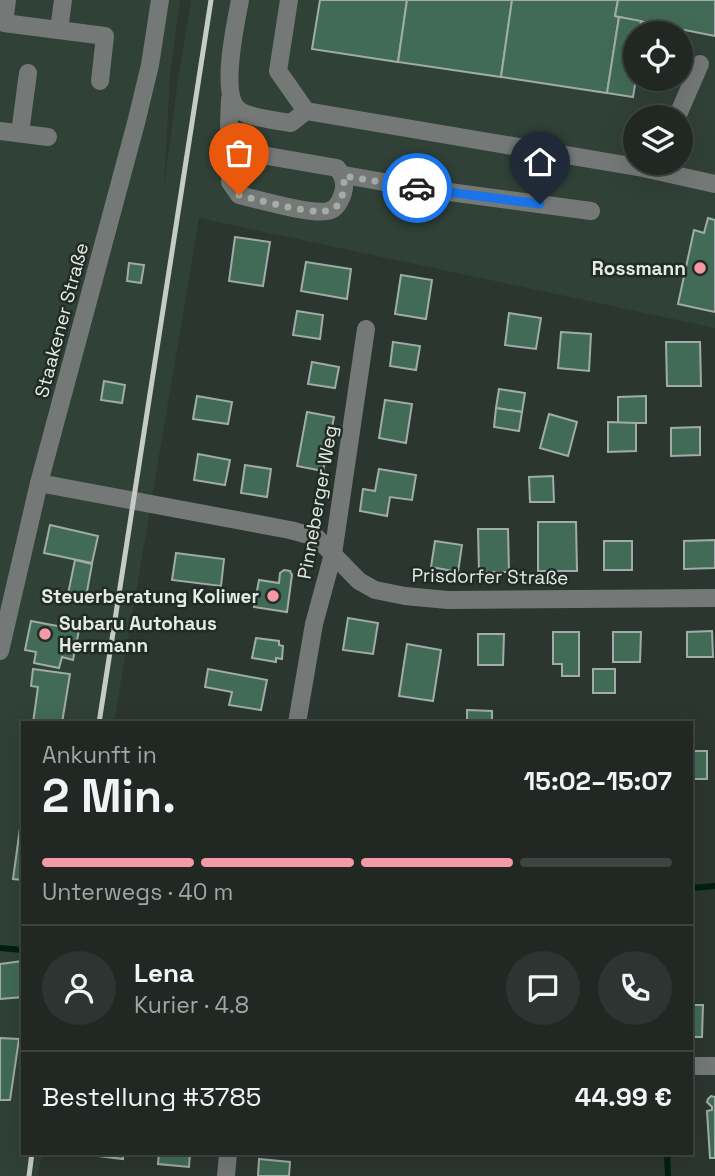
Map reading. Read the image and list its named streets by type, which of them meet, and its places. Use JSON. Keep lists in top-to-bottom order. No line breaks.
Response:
{"streets":{"street":["Staakener Straße","Pinneberger Weg","Prisdorfer Straße"]},"crossings":[["Staakener Straße","Prisdorfer Straße"],["Pinneberger Weg","Prisdorfer Straße"]],"places":["Rossmann","Steuerberatung Koliwer","Subaru Autohaus Herrmann"],"page":{"heading":["2 Min.","Ankunft in","15:02–15:07"],"panel":["Lena","Kurier · 4.8","Bestellung #3785","44.99 €"],"bar":"Unterwegs · 40 m"}}
